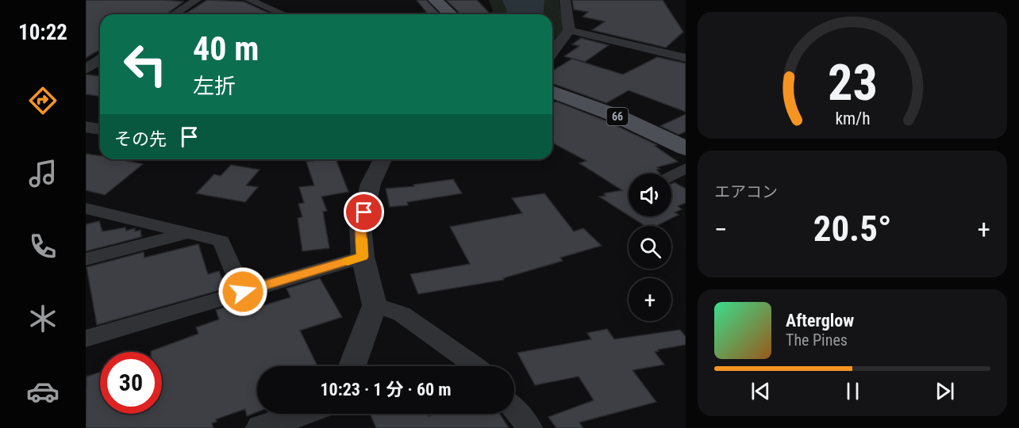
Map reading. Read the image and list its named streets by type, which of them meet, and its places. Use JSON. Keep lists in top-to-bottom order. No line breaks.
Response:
{"streets":{"main road":["66"]},"page":{"tabs":"10:22","turn":["40 m","左折"],"then":"その先","tile":"エアコン","map_buttons":"+","heat":["−","20.5°","+"],"song":["Afterglow","The Pines"],"limit":"30","trip":"10:23 · 1 分 · 60 m","gauge":["23","km/h"]}}
